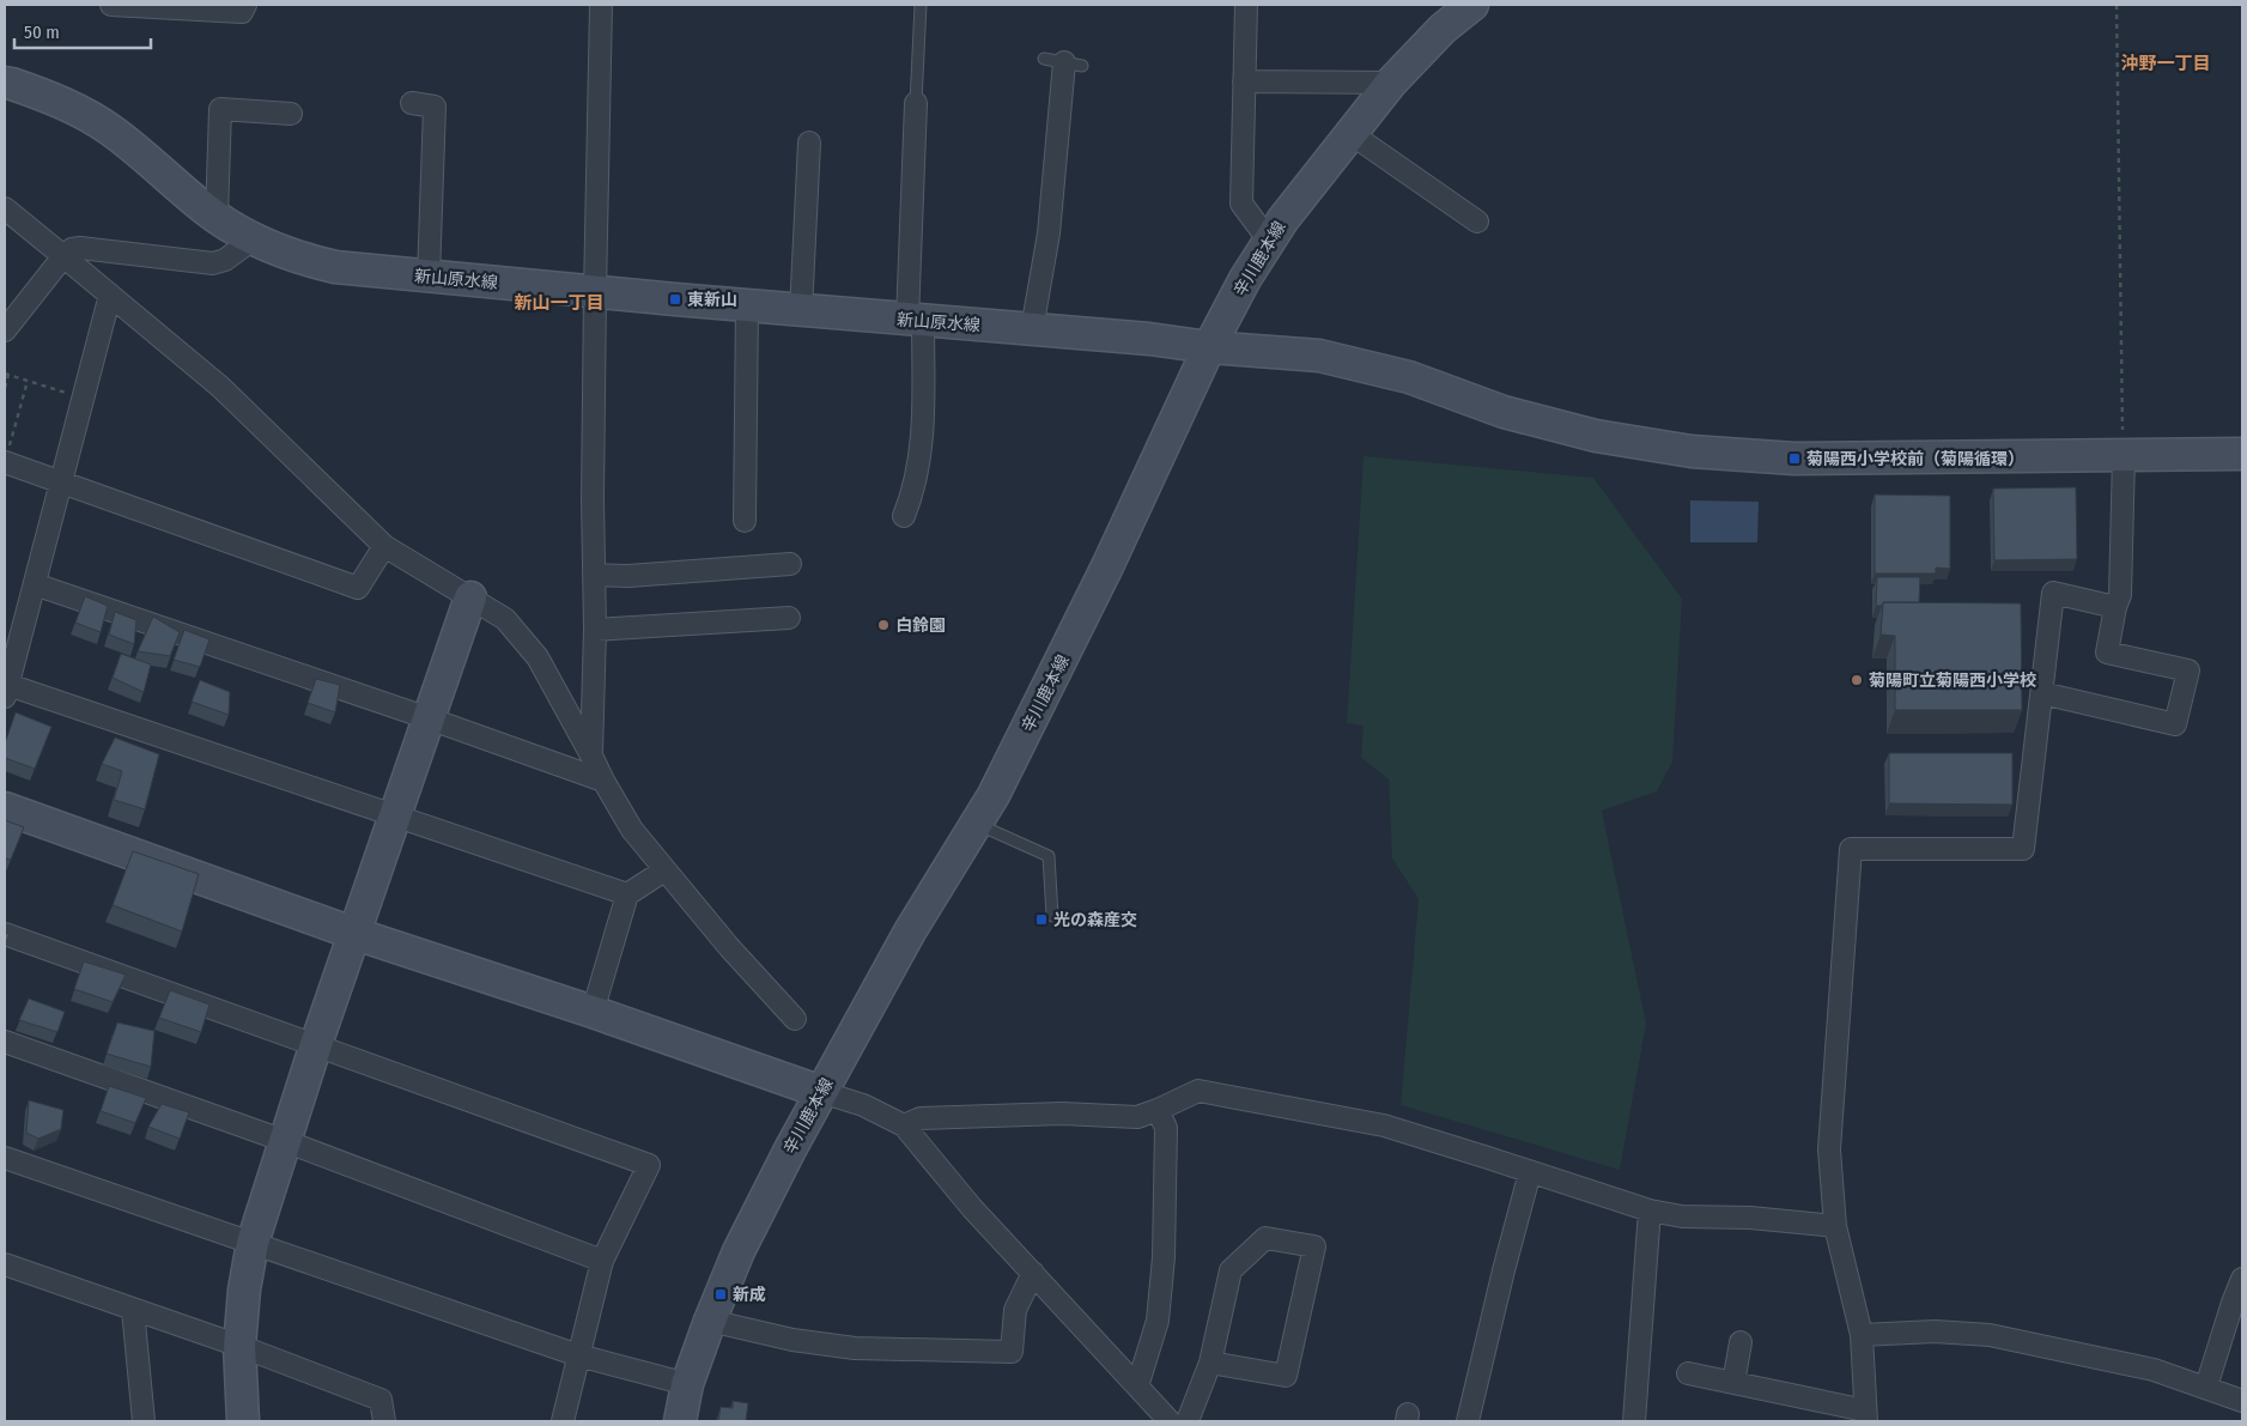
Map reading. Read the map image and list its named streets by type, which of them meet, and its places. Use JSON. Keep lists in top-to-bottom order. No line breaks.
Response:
{"streets":{"main road":["辛川鹿本線","新山原水線"]},"crossings":[["辛川鹿本線","新山原水線"]],"districts":["沖野一丁目","新山一丁目"],"places":{"transit":["東新山","菊陽西小学校前（菊陽循環）","光の森産交","新成"],"other":["白鈴園","菊陽町立菊陽西小学校"]},"scale_bar":"50 m"}
